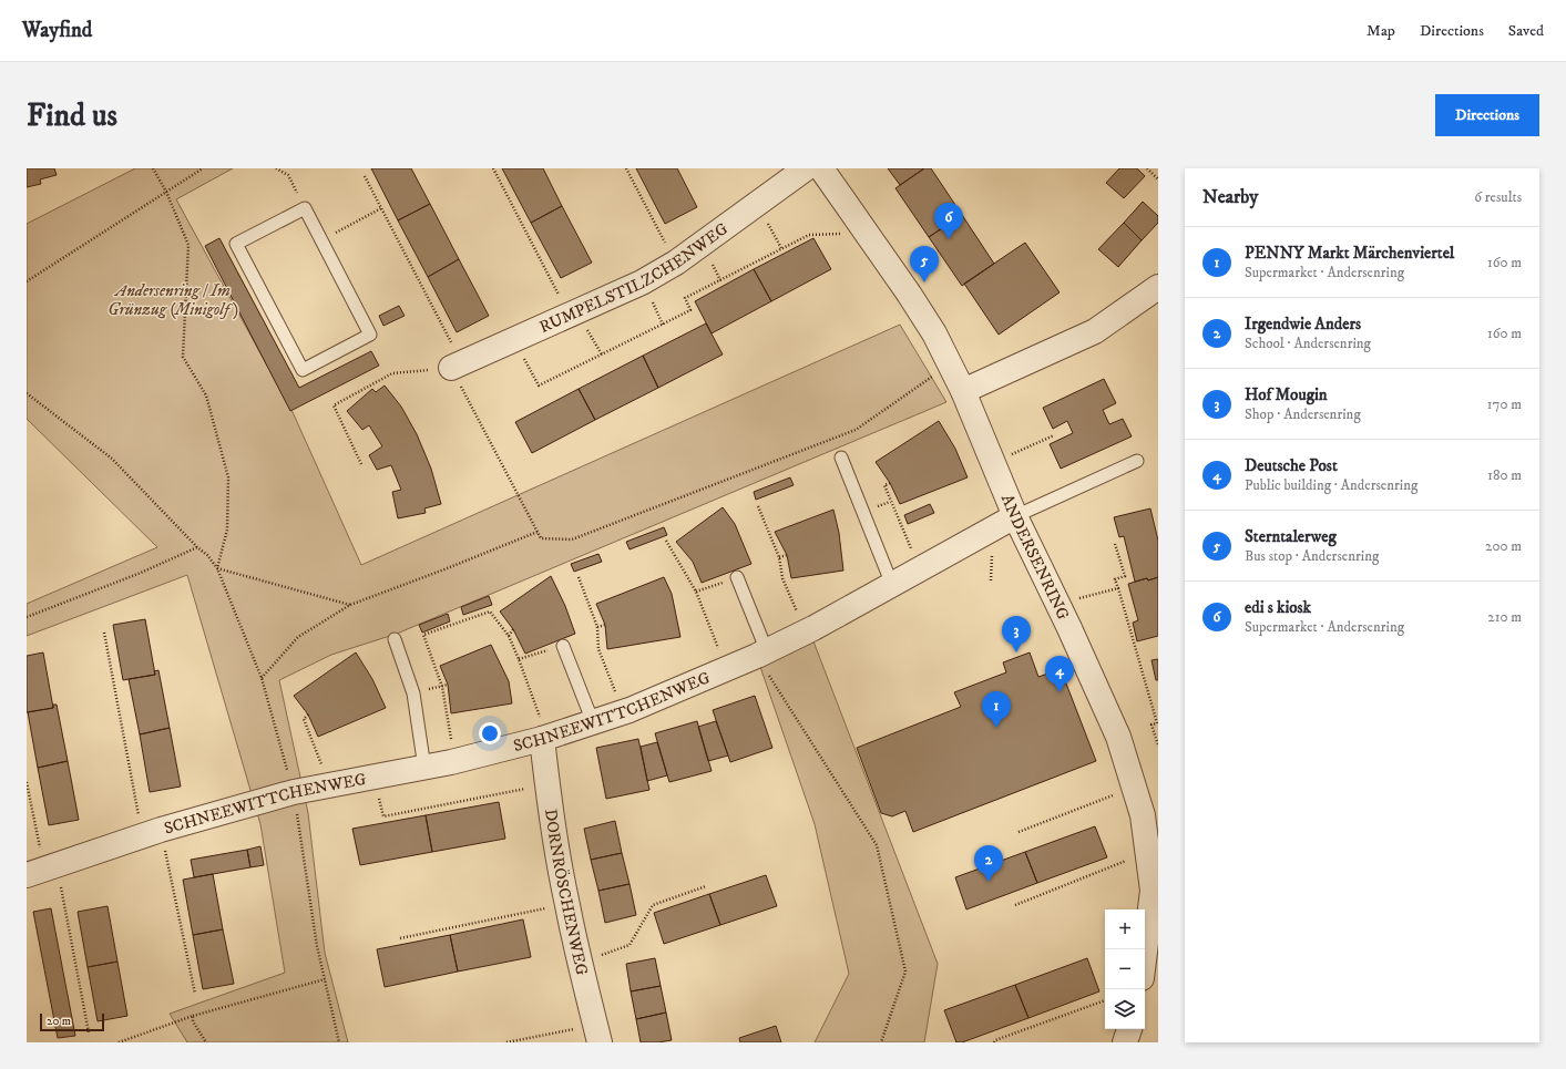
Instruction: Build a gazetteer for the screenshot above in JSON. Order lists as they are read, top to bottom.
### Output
{
  "streets": {
    "street": [
      "RUMPELSTILZCHENWEG",
      "ANDERSENRING",
      "SCHNEEWITTCHENWEG",
      "DORNRÖSCHENWEG"
    ]
  },
  "crossings": [
    ["ANDERSENRING", "SCHNEEWITTCHENWEG"],
    ["SCHNEEWITTCHENWEG", "DORNRÖSCHENWEG"]
  ],
  "parks": ["Andersenring / Im Grünzug (Minigolf)"],
  "scale_bar": "20 m",
  "page": {
    "header": "Wayfind",
    "nav": ["Map", "Directions", "Saved"],
    "buttons": "Directions",
    "title": "Find us",
    "heading": ["Nearby", "6 results"],
    "pins": [
      "6",
      "5",
      "3",
      "4",
      "1",
      "2"
    ],
    "list": [
      {
        "mark": "1",
        "name": "PENNY Markt Märchenviertel",
        "note": "Supermarket · Andersenring",
        "value": "160 m"
      },
      {
        "mark": "2",
        "name": "Irgendwie Anders",
        "note": "School · Andersenring",
        "value": "160 m"
      },
      {
        "mark": "3",
        "name": "Hof Mougin",
        "note": "Shop · Andersenring",
        "value": "170 m"
      },
      {
        "mark": "4",
        "name": "Deutsche Post",
        "note": "Public building · Andersenring",
        "value": "180 m"
      },
      {
        "mark": "5",
        "name": "Sterntalerweg",
        "note": "Bus stop · Andersenring",
        "value": "200 m"
      },
      {
        "mark": "6",
        "name": "edi s kiosk",
        "note": "Supermarket · Andersenring",
        "value": "210 m"
      }
    ],
    "map_buttons": ["+", "−"],
    "scale": "20 m"
  }
}
